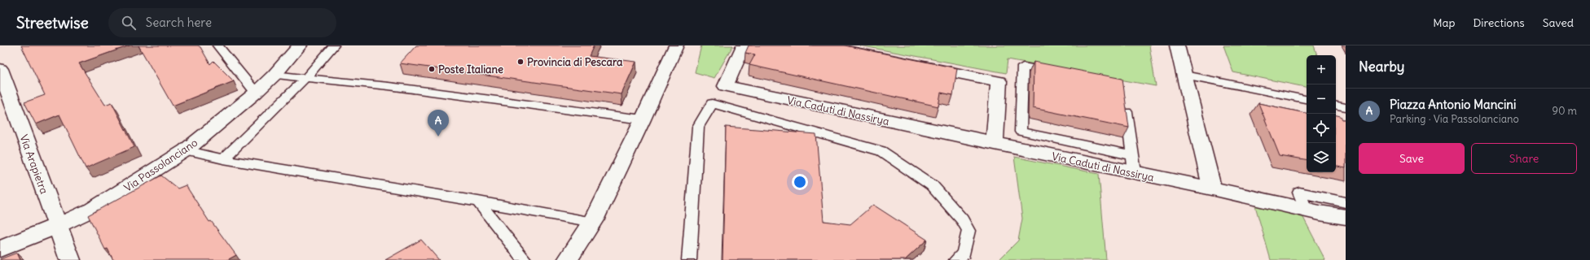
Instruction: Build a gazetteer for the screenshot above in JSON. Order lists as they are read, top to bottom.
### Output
{
  "streets": {
    "street": ["Via Caduti di Nassirya", "Via Arapietra", "Via Passolanciano"]
  },
  "crossings": [
    ["Via Arapietra", "Via Passolanciano"]
  ],
  "places": ["Provincia di Pescara", "Poste Italiane"],
  "page": {
    "header": "Streetwise",
    "search": "Search here",
    "nav": ["Map", "Directions", "Saved"],
    "heading": "Nearby",
    "map_buttons": ["+", "−"],
    "list": [
      {
        "mark": "A",
        "name": "Piazza Antonio Mancini",
        "note": "Parking · Via Passolanciano",
        "value": "90 m"
      }
    ],
    "pins": "A",
    "buttons": ["Save", "Share"]
  }
}
